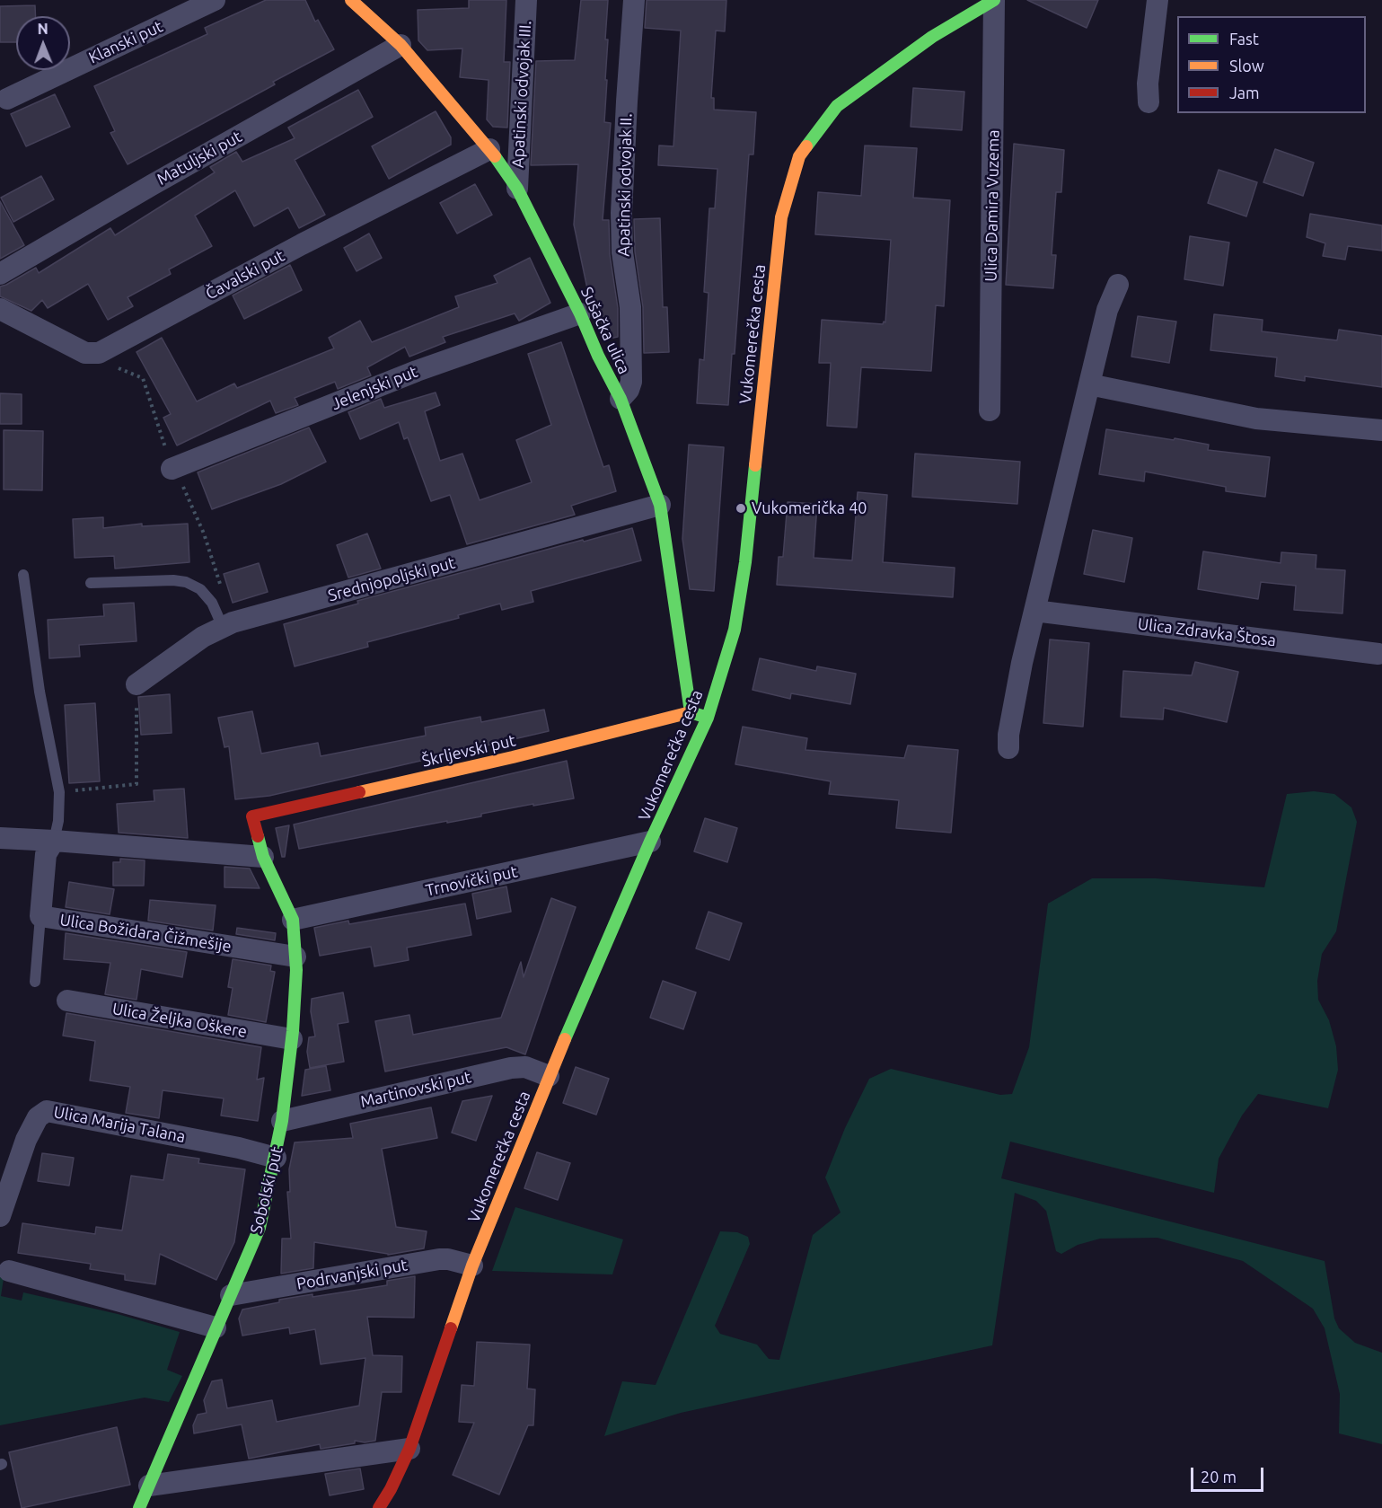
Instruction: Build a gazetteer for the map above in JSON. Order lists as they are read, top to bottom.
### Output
{
  "streets": {
    "street": [
      "Klanski put",
      "Apatinski odvojak III.",
      "Matuljski put",
      "Apatinski odvojak II.",
      "Ulica Damira Vuzema",
      "Čavalski put",
      "Sušačka ulica",
      "Vukomerečka cesta",
      "Jelenjski put",
      "Srednjopoljski put",
      "Ulica Zdravka Štosa",
      "Škrljevski put",
      "Trnovički put",
      "Ulica Božidara Čižmešije",
      "Ulica Željka Oškere",
      "Martinovski put",
      "Ulica Marija Talana",
      "Sobolski put",
      "Podrvanjski put"
    ]
  },
  "crossings": [
    ["Apatinski odvojak III.", "Sušačka ulica"],
    ["Matuljski put", "Sušačka ulica"],
    ["Apatinski odvojak II.", "Sušačka ulica"],
    ["Ulica Damira Vuzema", "Vukomerečka cesta"],
    ["Čavalski put", "Sušačka ulica"],
    ["Sušačka ulica", "Jelenjski put"],
    ["Sušačka ulica", "Srednjopoljski put"],
    ["Sušačka ulica", "Škrljevski put"],
    ["Vukomerečka cesta", "Trnovički put"],
    ["Vukomerečka cesta", "Martinovski put"],
    ["Vukomerečka cesta", "Podrvanjski put"],
    ["Škrljevski put", "Sobolski put"],
    ["Trnovički put", "Sobolski put"],
    ["Ulica Božidara Čižmešije", "Sobolski put"],
    ["Ulica Željka Oškere", "Sobolski put"],
    ["Martinovski put", "Sobolski put"],
    ["Ulica Marija Talana", "Sobolski put"],
    ["Sobolski put", "Podrvanjski put"]
  ],
  "places": ["Vukomerička 40"],
  "legend": ["Fast", "Slow", "Jam"],
  "scale_bar": "20 m",
  "north": "top"
}
